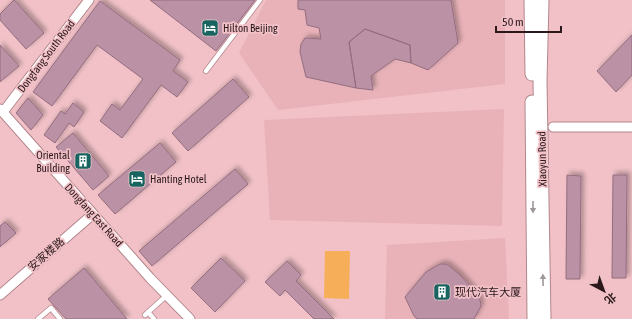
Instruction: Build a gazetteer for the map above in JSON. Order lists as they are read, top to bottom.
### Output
{
  "streets": {
    "main road": ["Xiaoyun Road"],
    "street": ["Dongfang South Road", "Dongfang East Road", "安家楼路"]
  },
  "crossings": [
    ["Dongfang South Road", "Dongfang East Road"],
    ["Dongfang East Road", "安家楼路"]
  ],
  "places": {
    "hotel": ["Hilton Beijing", "Hanting Hotel"],
    "building": ["Oriental Building", "现代汽车大厦"]
  },
  "scale_bar": "50 m",
  "north": "bottom right"
}
